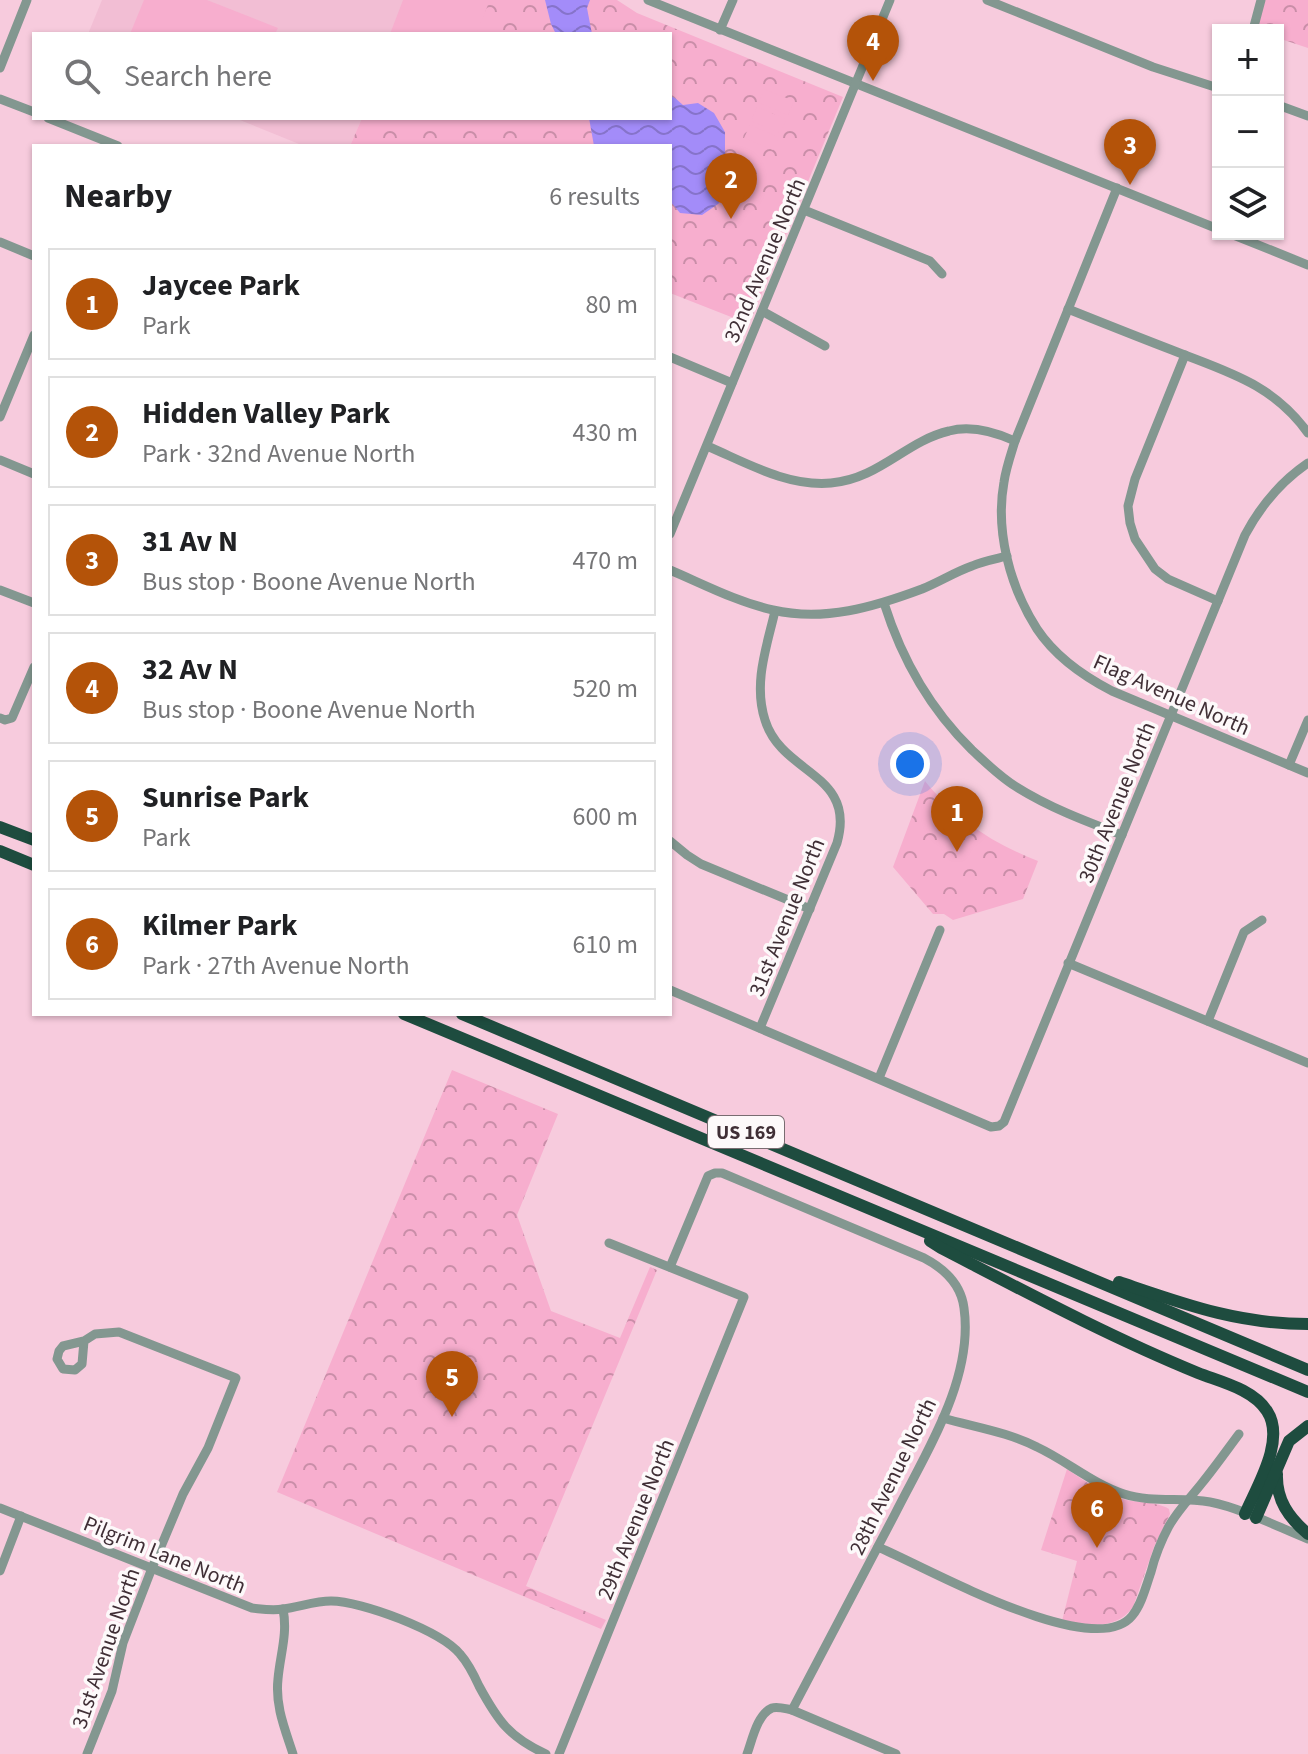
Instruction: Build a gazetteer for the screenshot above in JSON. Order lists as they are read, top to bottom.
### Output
{
  "streets": {
    "highway": ["US 169"],
    "street": [
      "32nd Avenue North",
      "Flag Avenue North",
      "30th Avenue North",
      "31st Avenue North",
      "28th Avenue North",
      "29th Avenue North",
      "Pilgrim Lane North"
    ]
  },
  "crossings": [
    ["Flag Avenue North", "30th Avenue North"],
    ["31st Avenue North", "Pilgrim Lane North"],
    ["28th Avenue North", "29th Avenue North"]
  ],
  "page": {
    "pins": [
      "4",
      "3",
      "2",
      "1",
      "5",
      "6"
    ],
    "map_buttons": ["+", "−"],
    "search": "Search here",
    "heading": ["Nearby", "6 results"],
    "list": [
      {
        "mark": "1",
        "name": "Jaycee Park",
        "note": "Park",
        "value": "80 m"
      },
      {
        "mark": "2",
        "name": "Hidden Valley Park",
        "note": "Park · 32nd Avenue North",
        "value": "430 m"
      },
      {
        "mark": "3",
        "name": "31 Av N",
        "note": "Bus stop · Boone Avenue North",
        "value": "470 m"
      },
      {
        "mark": "4",
        "name": "32 Av N",
        "note": "Bus stop · Boone Avenue North",
        "value": "520 m"
      },
      {
        "mark": "5",
        "name": "Sunrise Park",
        "note": "Park",
        "value": "600 m"
      },
      {
        "mark": "6",
        "name": "Kilmer Park",
        "note": "Park · 27th Avenue North",
        "value": "610 m"
      }
    ]
  }
}
